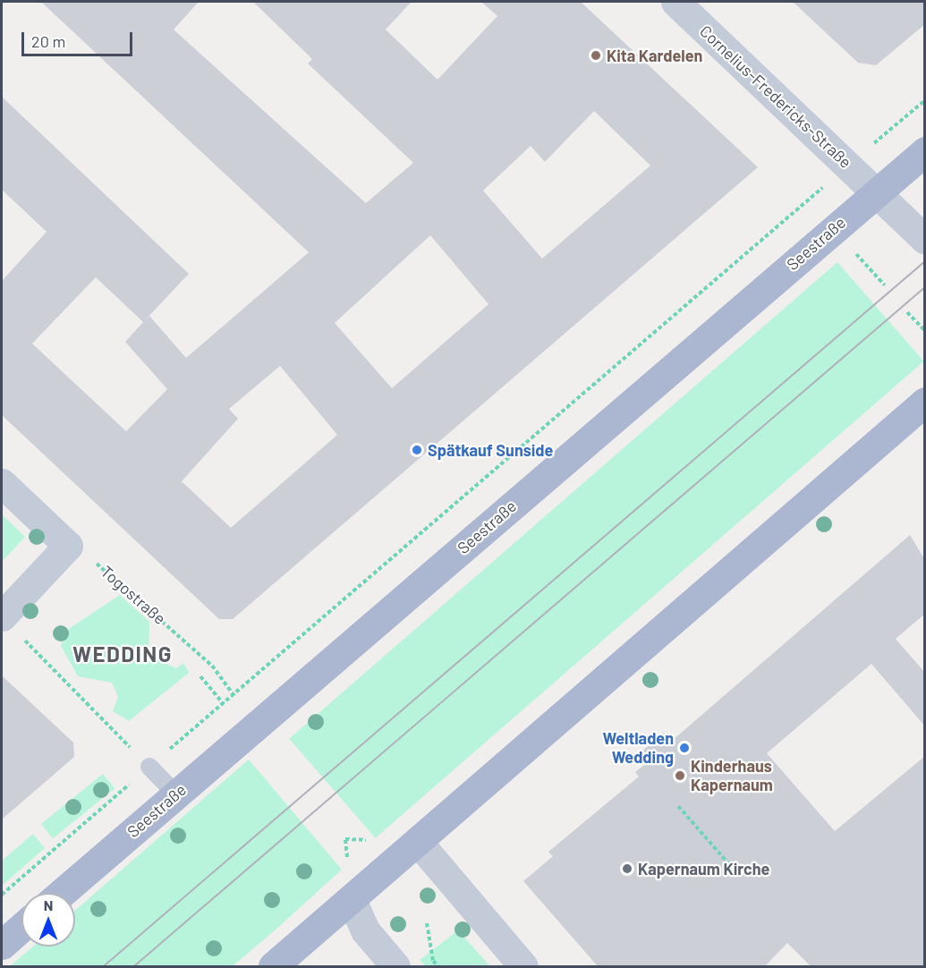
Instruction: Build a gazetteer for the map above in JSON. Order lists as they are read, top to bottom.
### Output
{
  "streets": {
    "main road": ["Seestraße"],
    "street": ["Cornelius-Fredericks-Straße"],
    "path": ["Togostraße"]
  },
  "crossings": [
    ["Cornelius-Fredericks-Straße", "Seestraße"],
    ["Seestraße", "Togostraße"]
  ],
  "districts": ["WEDDING"],
  "places": [
    "Kita Kardelen",
    "Spätkauf Sunside",
    "Weltladen Wedding",
    "Kinderhaus Kapernaum",
    "Kapernaum Kirche"
  ],
  "scale_bar": "20 m",
  "north": "top"
}
